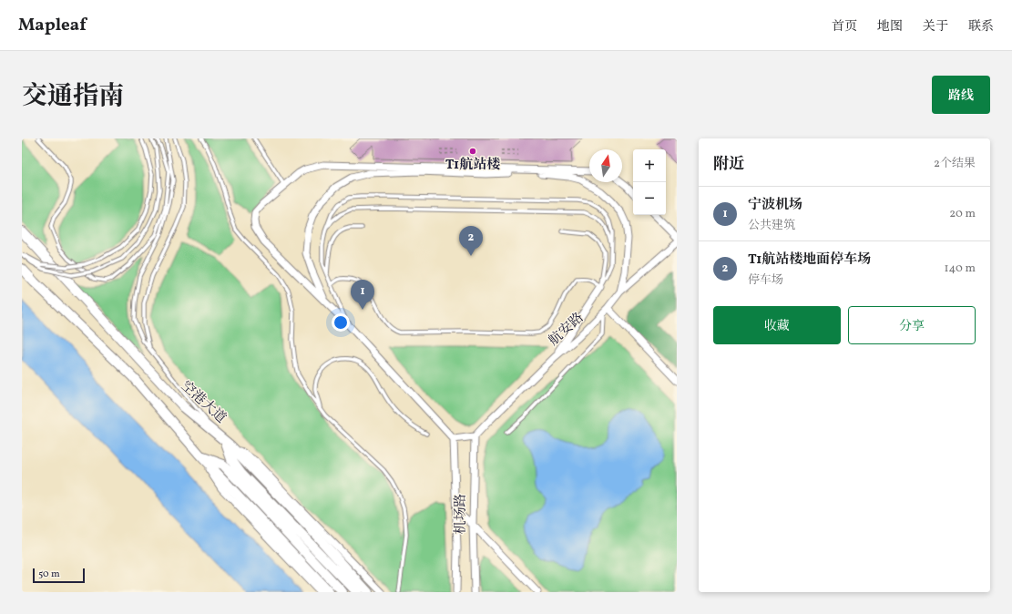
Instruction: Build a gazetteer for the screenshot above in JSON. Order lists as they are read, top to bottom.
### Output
{
  "streets": {
    "main road": ["空港大道"],
    "street": ["航安路", "机场路"]
  },
  "crossings": [
    ["航安路", "机场路"]
  ],
  "places": ["T1航站楼"],
  "scale_bar": "50 m",
  "north": "top",
  "page": {
    "header": "Mapleaf",
    "nav": [
      "首页",
      "地图",
      "关于",
      "联系"
    ],
    "title": "交通指南",
    "buttons": [
      "路线",
      ["收藏", "分享"]
    ],
    "heading": ["附近", "2个结果"],
    "map_buttons": ["+", "−"],
    "list": [
      {
        "mark": "1",
        "name": "宁波机场",
        "note": "公共建筑",
        "value": "20 m"
      },
      {
        "mark": "2",
        "name": "T1航站楼地面停车场",
        "note": "停车场",
        "value": "140 m"
      }
    ],
    "pins": ["2", "1"],
    "scale": "50 m"
  }
}
